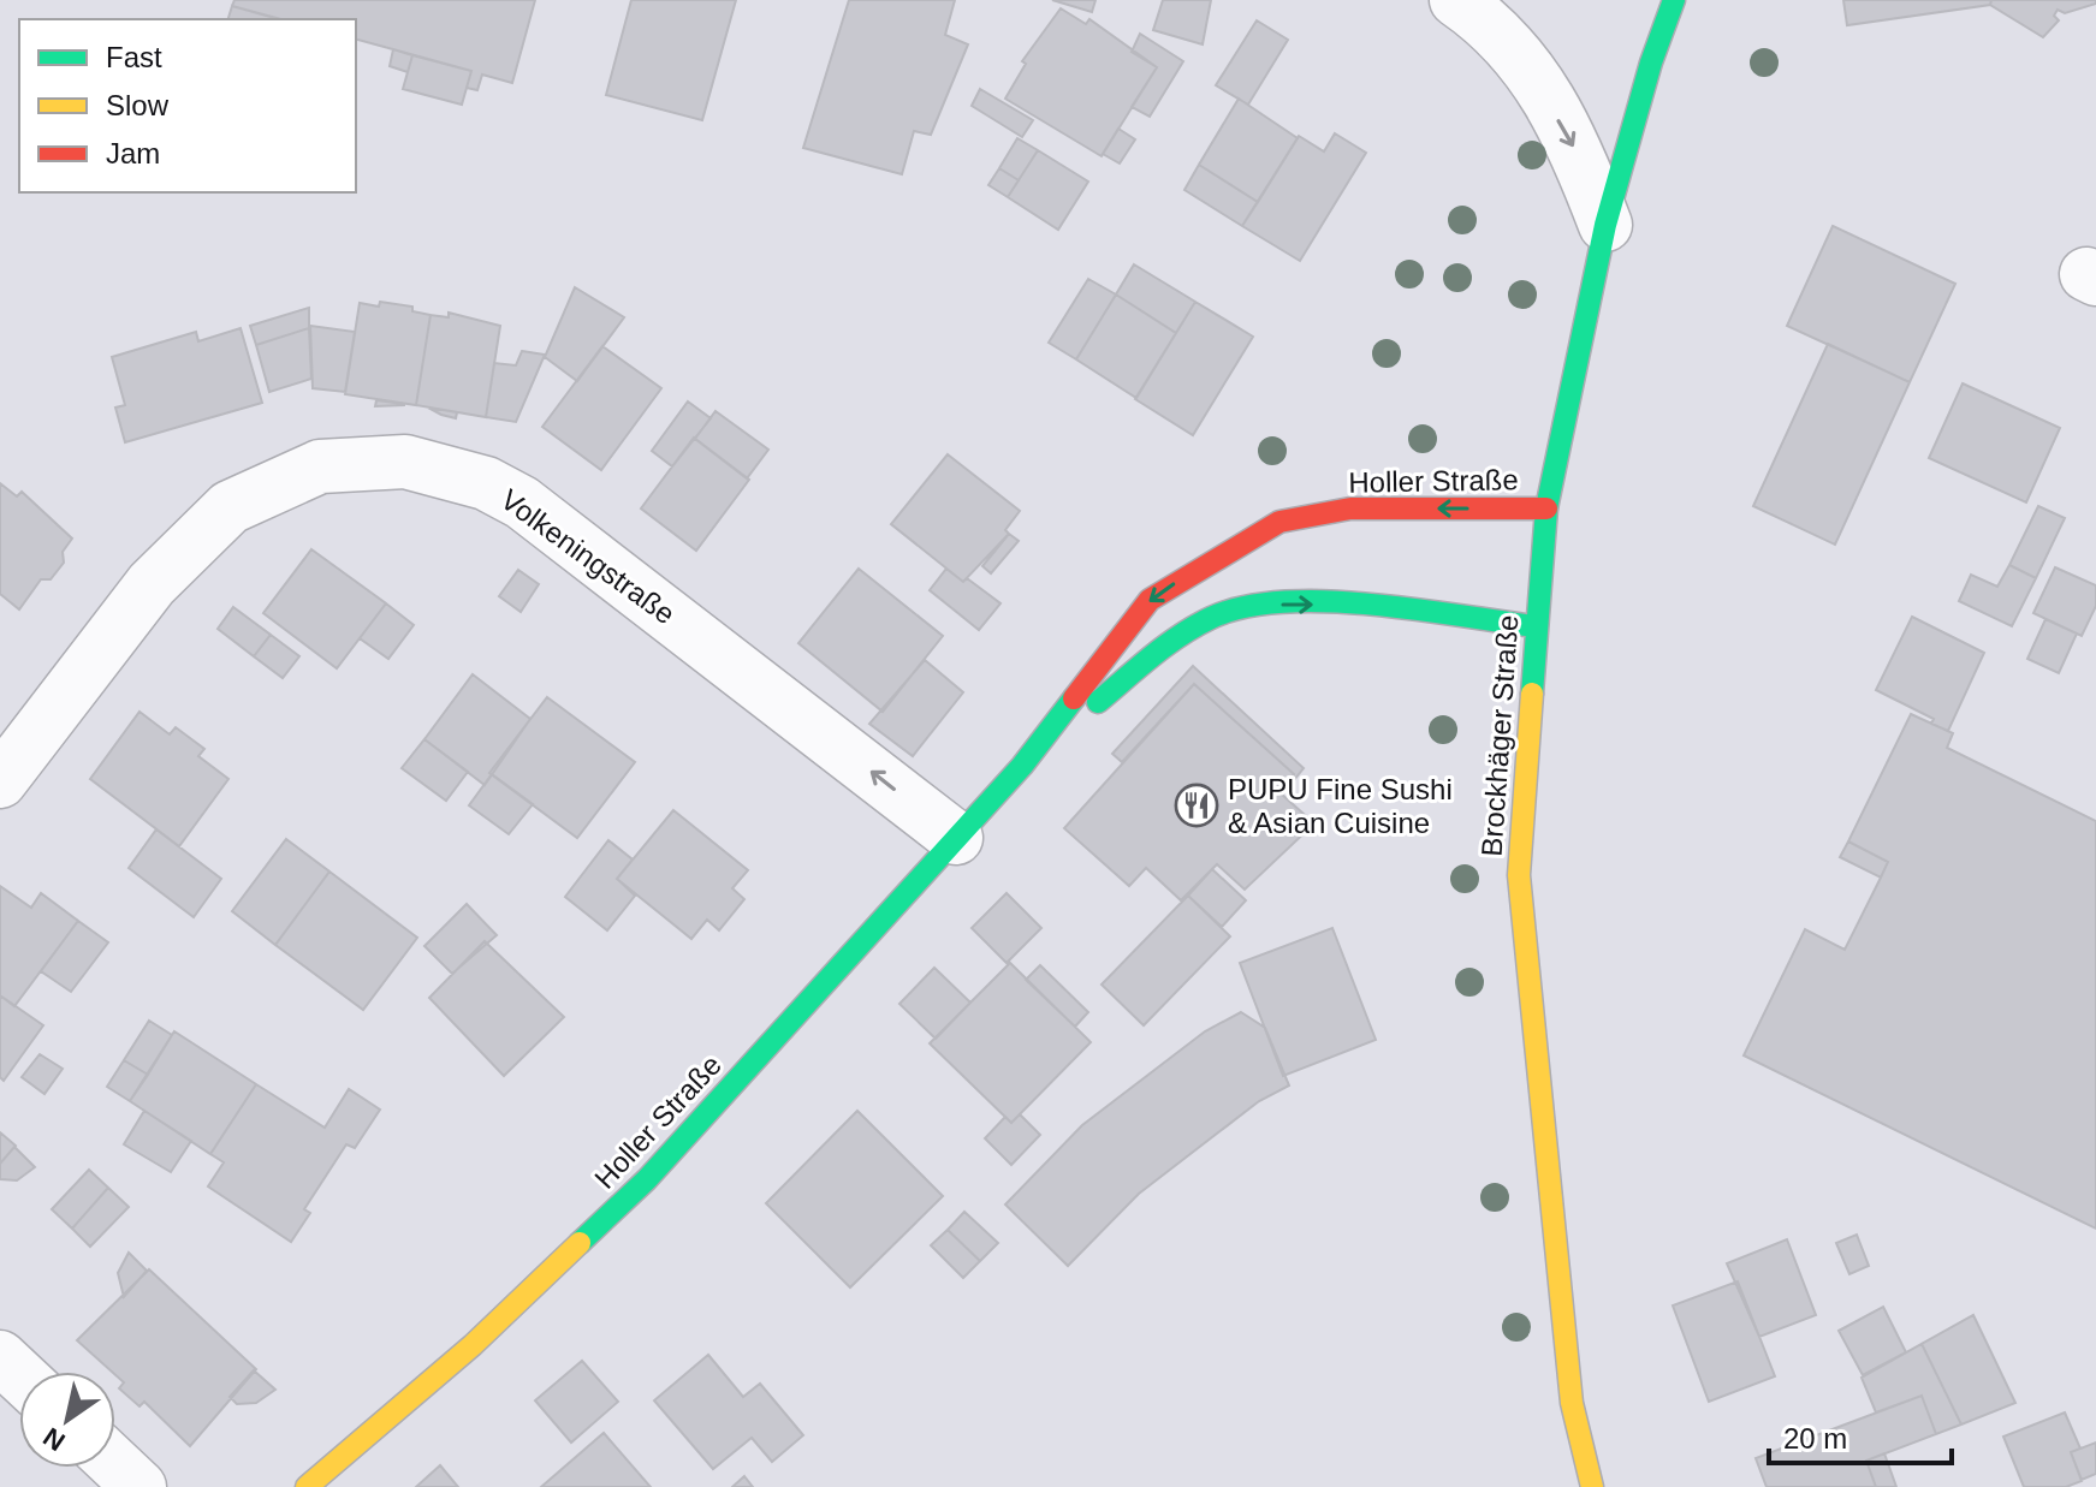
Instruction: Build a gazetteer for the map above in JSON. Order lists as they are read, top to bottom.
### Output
{
  "streets": {
    "street": ["Holler Straße", "Volkeningstraße", "Brockhäger Straße"]
  },
  "crossings": [
    ["Holler Straße", "Volkeningstraße"],
    ["Holler Straße", "Brockhäger Straße"]
  ],
  "places": {
    "restaurant": ["PUPU Fine Sushi & Asian Cuisine"]
  },
  "legend": ["Fast", "Slow", "Jam"],
  "scale_bar": "20 m",
  "north": "bottom left"
}
